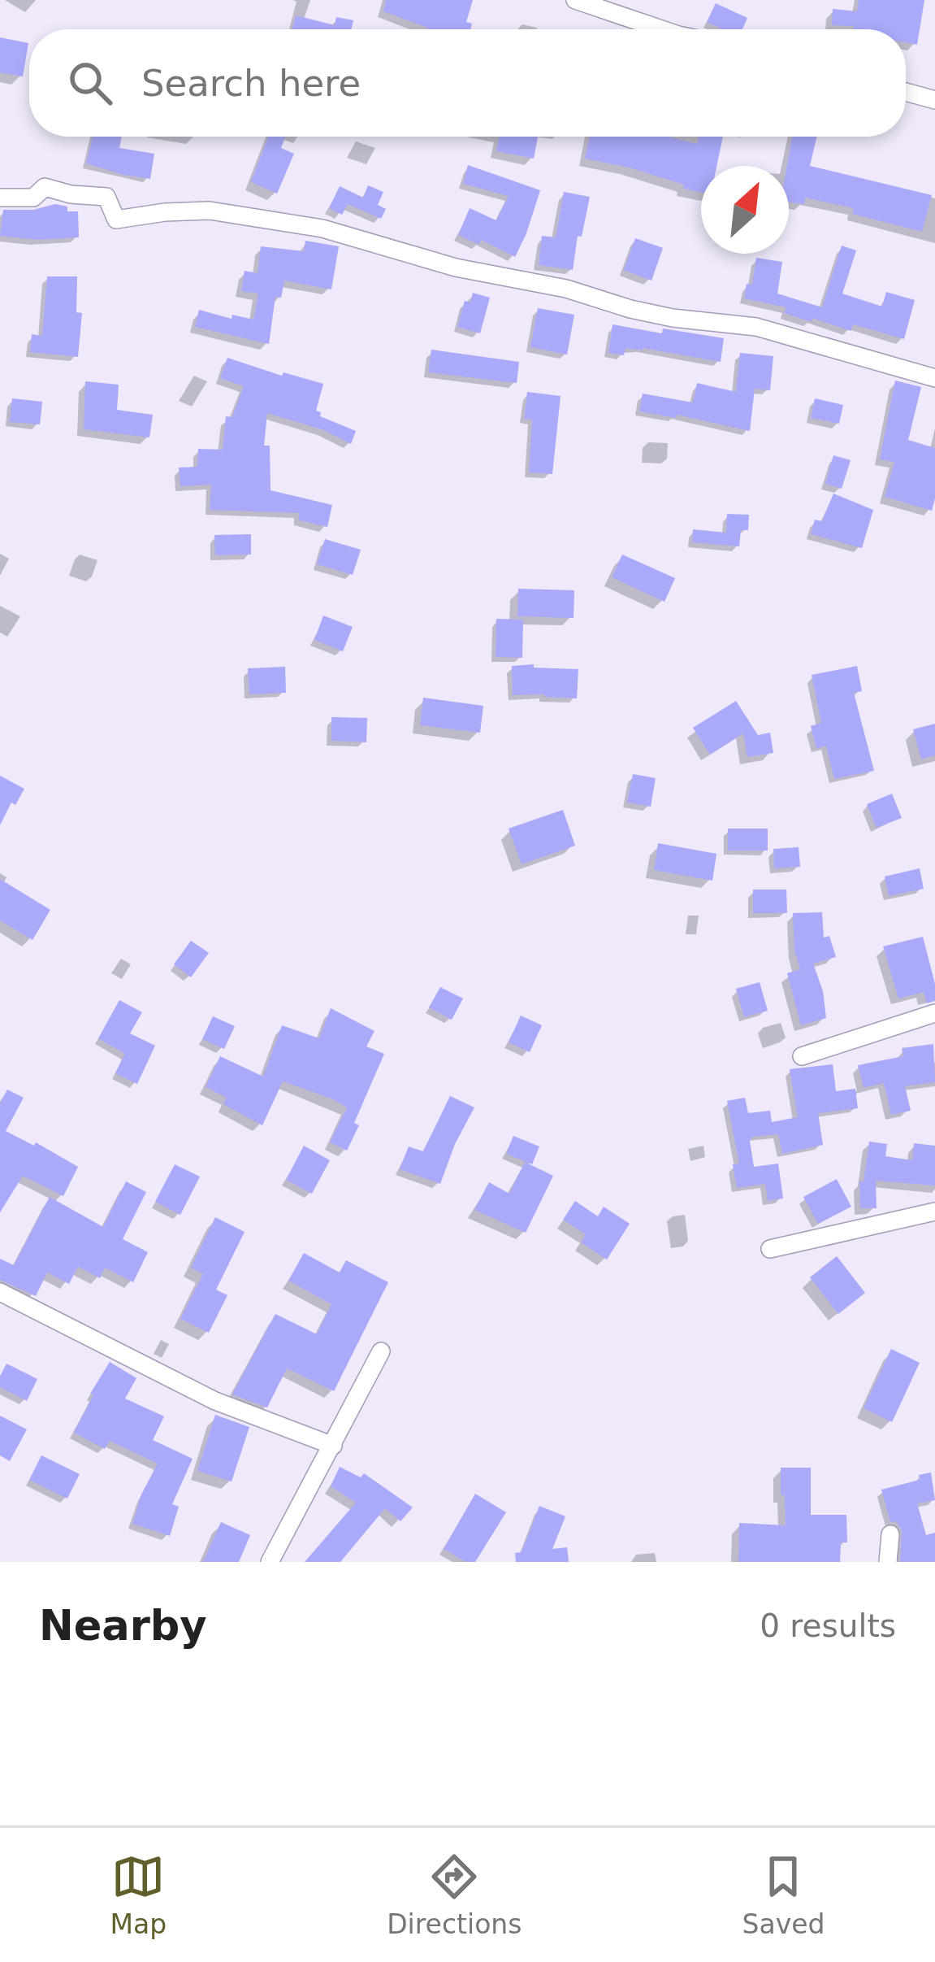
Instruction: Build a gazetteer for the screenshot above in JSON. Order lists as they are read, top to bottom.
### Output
{
  "north": "top right",
  "page": {
    "search": "Search here",
    "heading": ["Nearby", "0 results"],
    "nav": ["Map", "Directions", "Saved"]
  }
}
